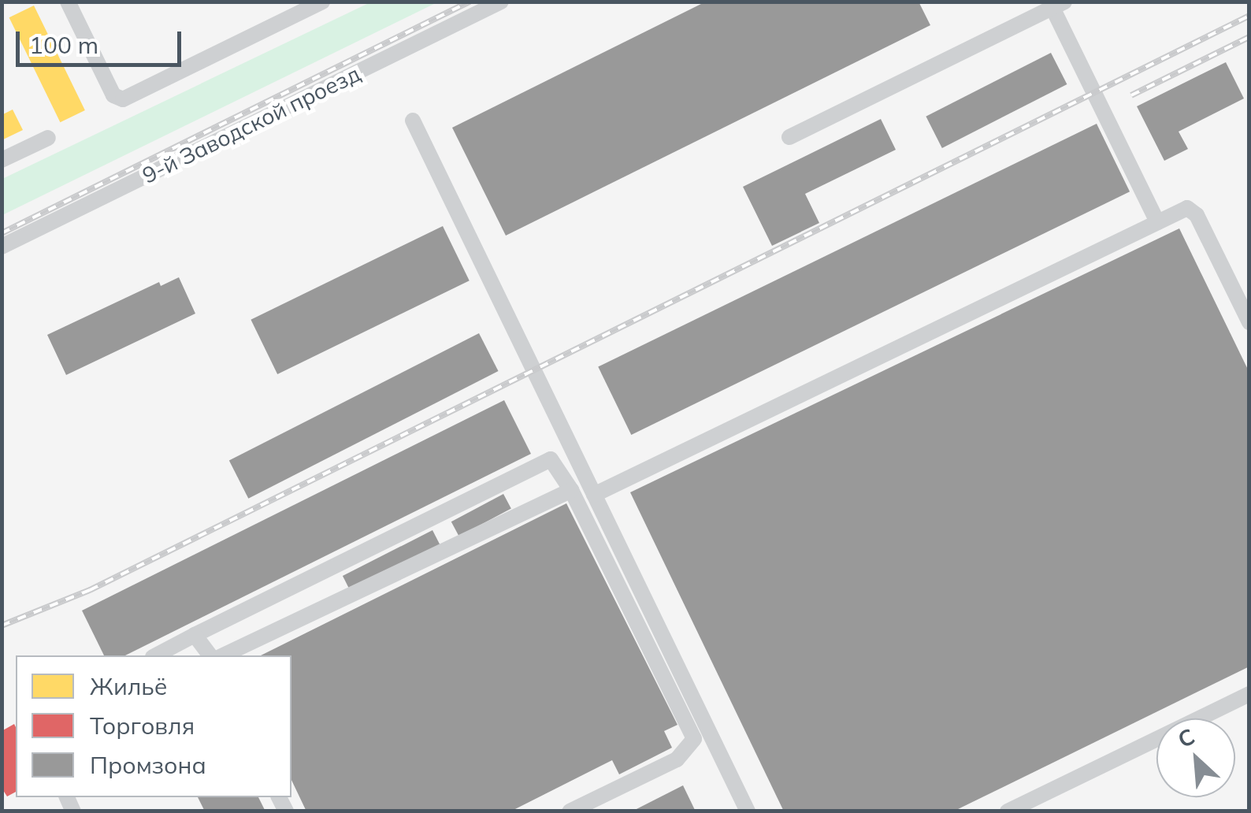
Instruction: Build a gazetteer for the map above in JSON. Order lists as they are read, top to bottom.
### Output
{
  "streets": {
    "lane": ["9-й Заводской проезд"]
  },
  "legend": ["Жильё", "Торговля", "Промзона"],
  "scale_bar": "100 m",
  "north": "top left"
}
